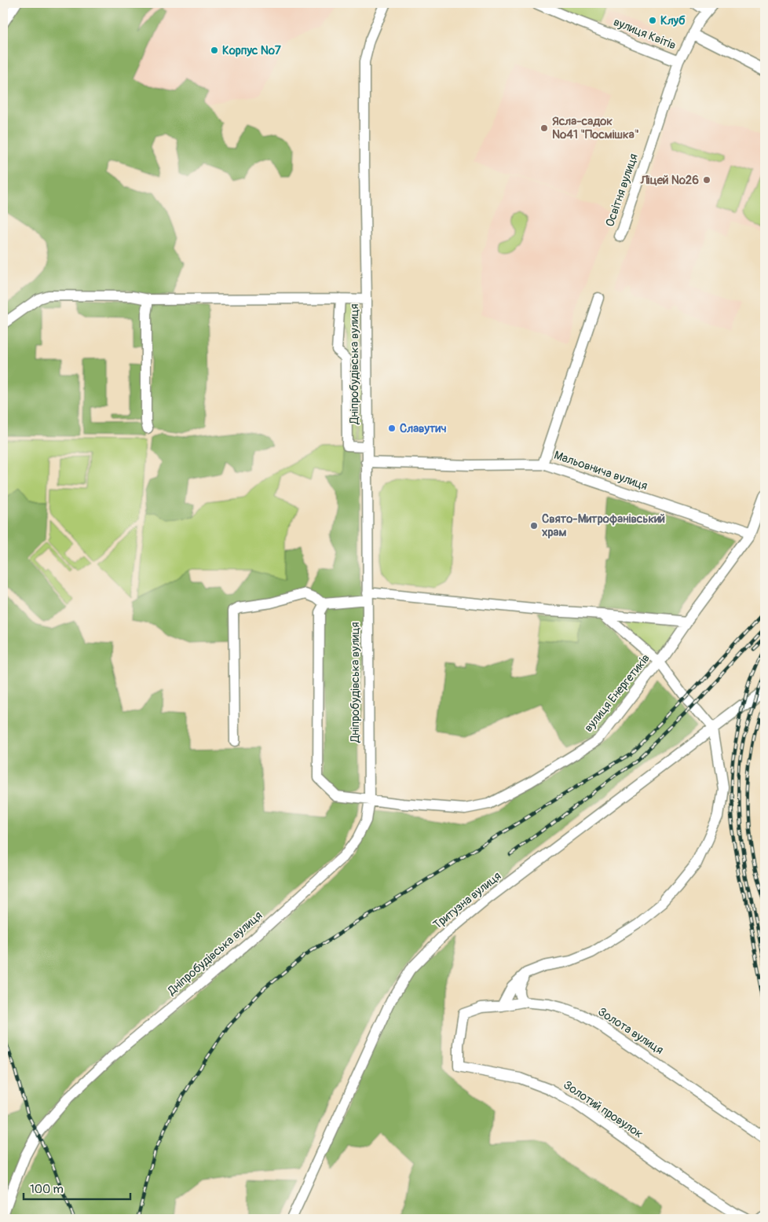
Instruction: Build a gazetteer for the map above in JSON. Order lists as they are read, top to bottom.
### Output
{
  "streets": {
    "street": [
      "вулиця Квітів",
      "Освітня вулиця",
      "Дніпробудівська вулиця",
      "Мальовнича вулиця",
      "вулиця Енергетиків",
      "Тритузна вулиця",
      "Золота вулиця",
      "Золотий провулок"
    ]
  },
  "crossings": [
    ["вулиця Квітів", "Освітня вулиця"],
    ["Дніпробудівська вулиця", "Мальовнича вулиця"],
    ["Дніпробудівська вулиця", "вулиця Енергетиків"],
    ["Мальовнича вулиця", "вулиця Енергетиків"],
    ["Золота вулиця", "Золотий провулок"]
  ],
  "places": [
    "Клуб",
    "Корпус №7",
    "Ясла-садок №41 \"Посмішка\"",
    "Ліцей №26",
    "Славутич",
    "Свято-Митрофанівський храм"
  ],
  "scale_bar": "100 m"
}
